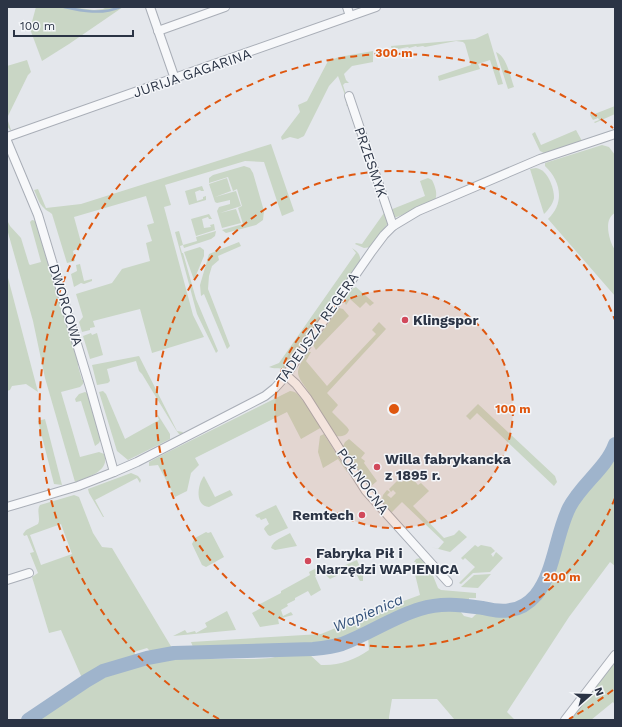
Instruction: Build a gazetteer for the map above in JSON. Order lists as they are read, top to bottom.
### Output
{
  "streets": {
    "street": [
      "JURIJA GAGARINA",
      "PRZESMYK",
      "DWORCOWA",
      "TADEUSZA REGERA",
      "PÓŁNOCNA"
    ]
  },
  "crossings": [
    ["PRZESMYK", "TADEUSZA REGERA"],
    ["DWORCOWA", "TADEUSZA REGERA"],
    ["TADEUSZA REGERA", "PÓŁNOCNA"]
  ],
  "water": ["Wapienica"],
  "places": [
    "Klingspor",
    "Willa fabrykancka z 1895 r.",
    "Remtech",
    "Fabryka Pił i Narzędzi WAPIENICA"
  ],
  "scale_bar": "100 m",
  "north": "right",
  "rings": ["300 m", "100 m", "200 m"]
}
